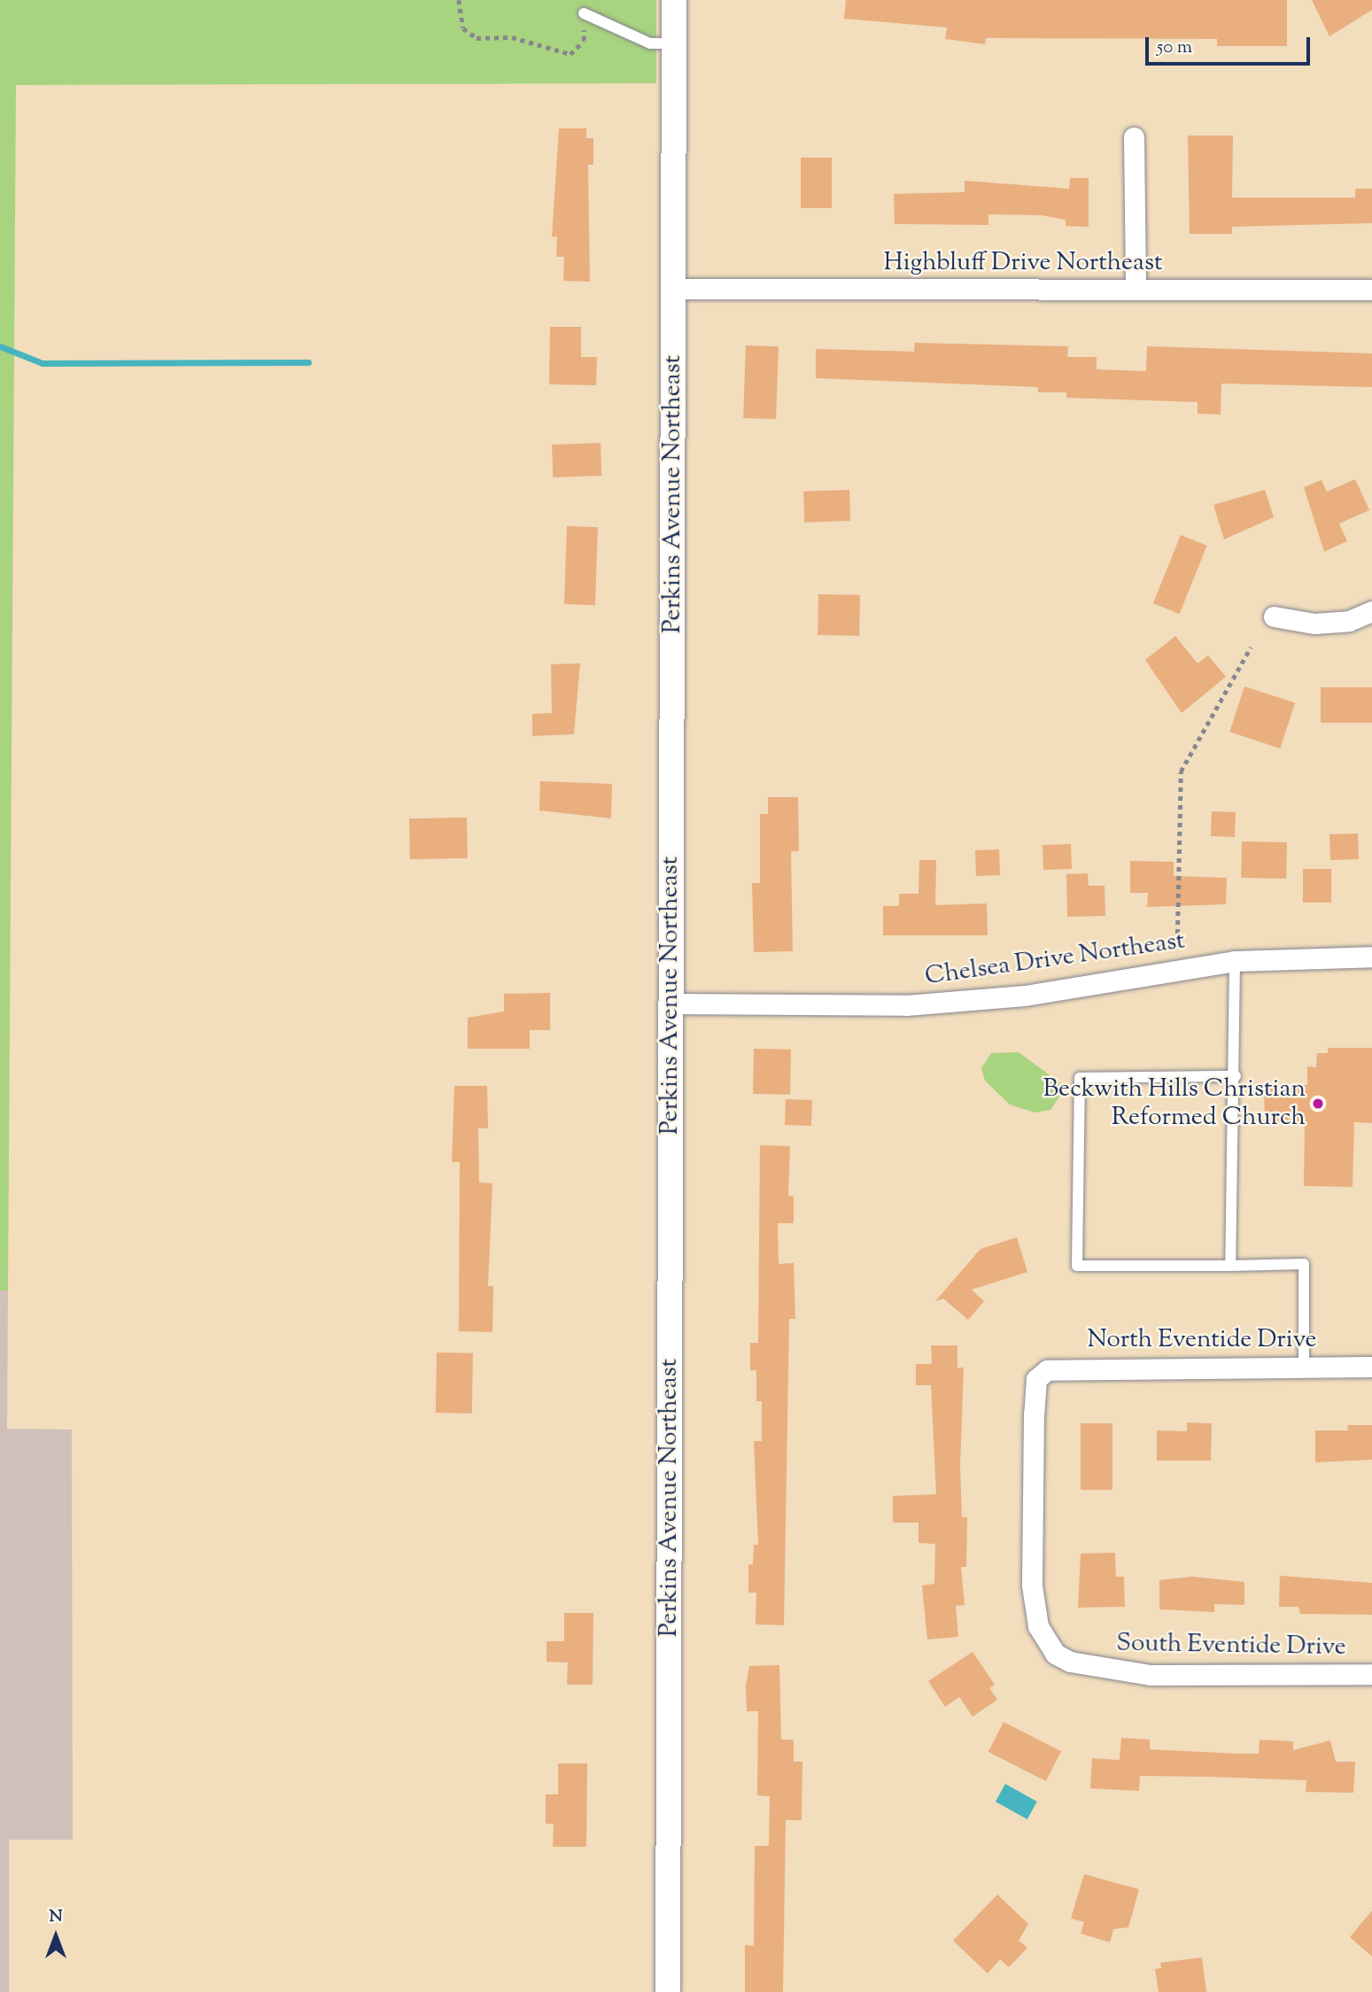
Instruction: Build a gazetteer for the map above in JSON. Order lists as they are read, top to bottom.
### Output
{
  "streets": {
    "street": [
      "Highbluff Drive Northeast",
      "Perkins Avenue Northeast",
      "Chelsea Drive Northeast",
      "North Eventide Drive",
      "South Eventide Drive"
    ]
  },
  "crossings": [
    ["Highbluff Drive Northeast", "Perkins Avenue Northeast"],
    ["Perkins Avenue Northeast", "Chelsea Drive Northeast"],
    ["North Eventide Drive", "South Eventide Drive"]
  ],
  "places": ["Beckwith Hills Christian Reformed Church"],
  "scale_bar": "50 m",
  "north": "top"
}
